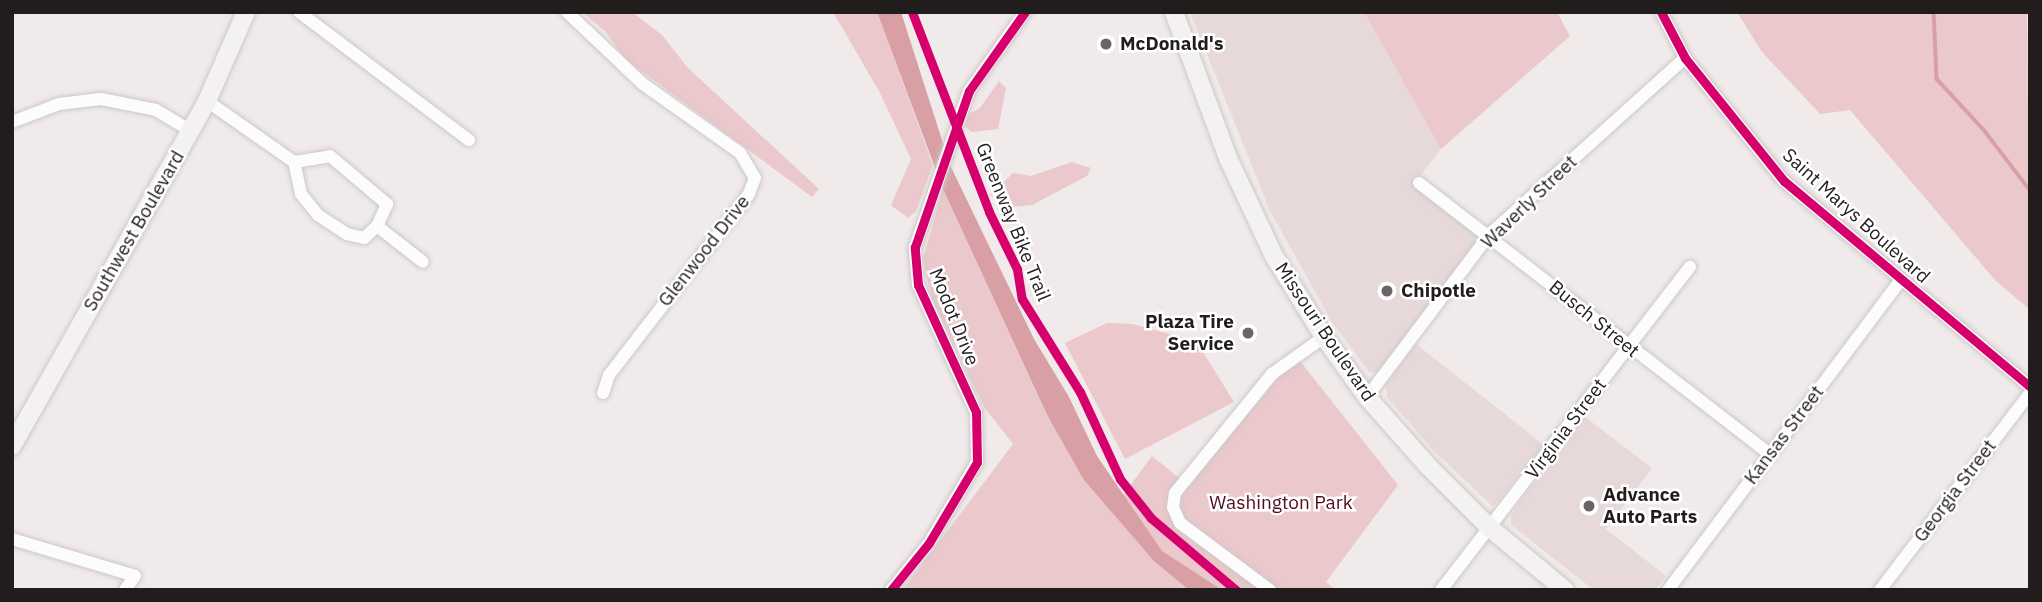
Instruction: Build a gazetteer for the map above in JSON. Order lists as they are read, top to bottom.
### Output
{
  "streets": {
    "main road": ["Southwest Boulevard", "Missouri Boulevard"],
    "street": [
      "Waverly Street",
      "Saint Marys Boulevard",
      "Glenwood Drive",
      "Modot Drive",
      "Busch Street",
      "Virginia Street",
      "Kansas Street",
      "Georgia Street"
    ],
    "cycle path": ["Greenway Bike Trail"]
  },
  "crossings": [
    ["Waverly Street", "Saint Marys Boulevard"],
    ["Waverly Street", "Busch Street"],
    ["Waverly Street", "Missouri Boulevard"],
    ["Saint Marys Boulevard", "Kansas Street"],
    ["Busch Street", "Virginia Street"],
    ["Busch Street", "Kansas Street"],
    ["Missouri Boulevard", "Virginia Street"]
  ],
  "parks": ["Washington Park"],
  "places": [
    "McDonald's",
    "Chipotle",
    "Plaza Tire Service",
    "Advance Auto Parts"
  ]
}
